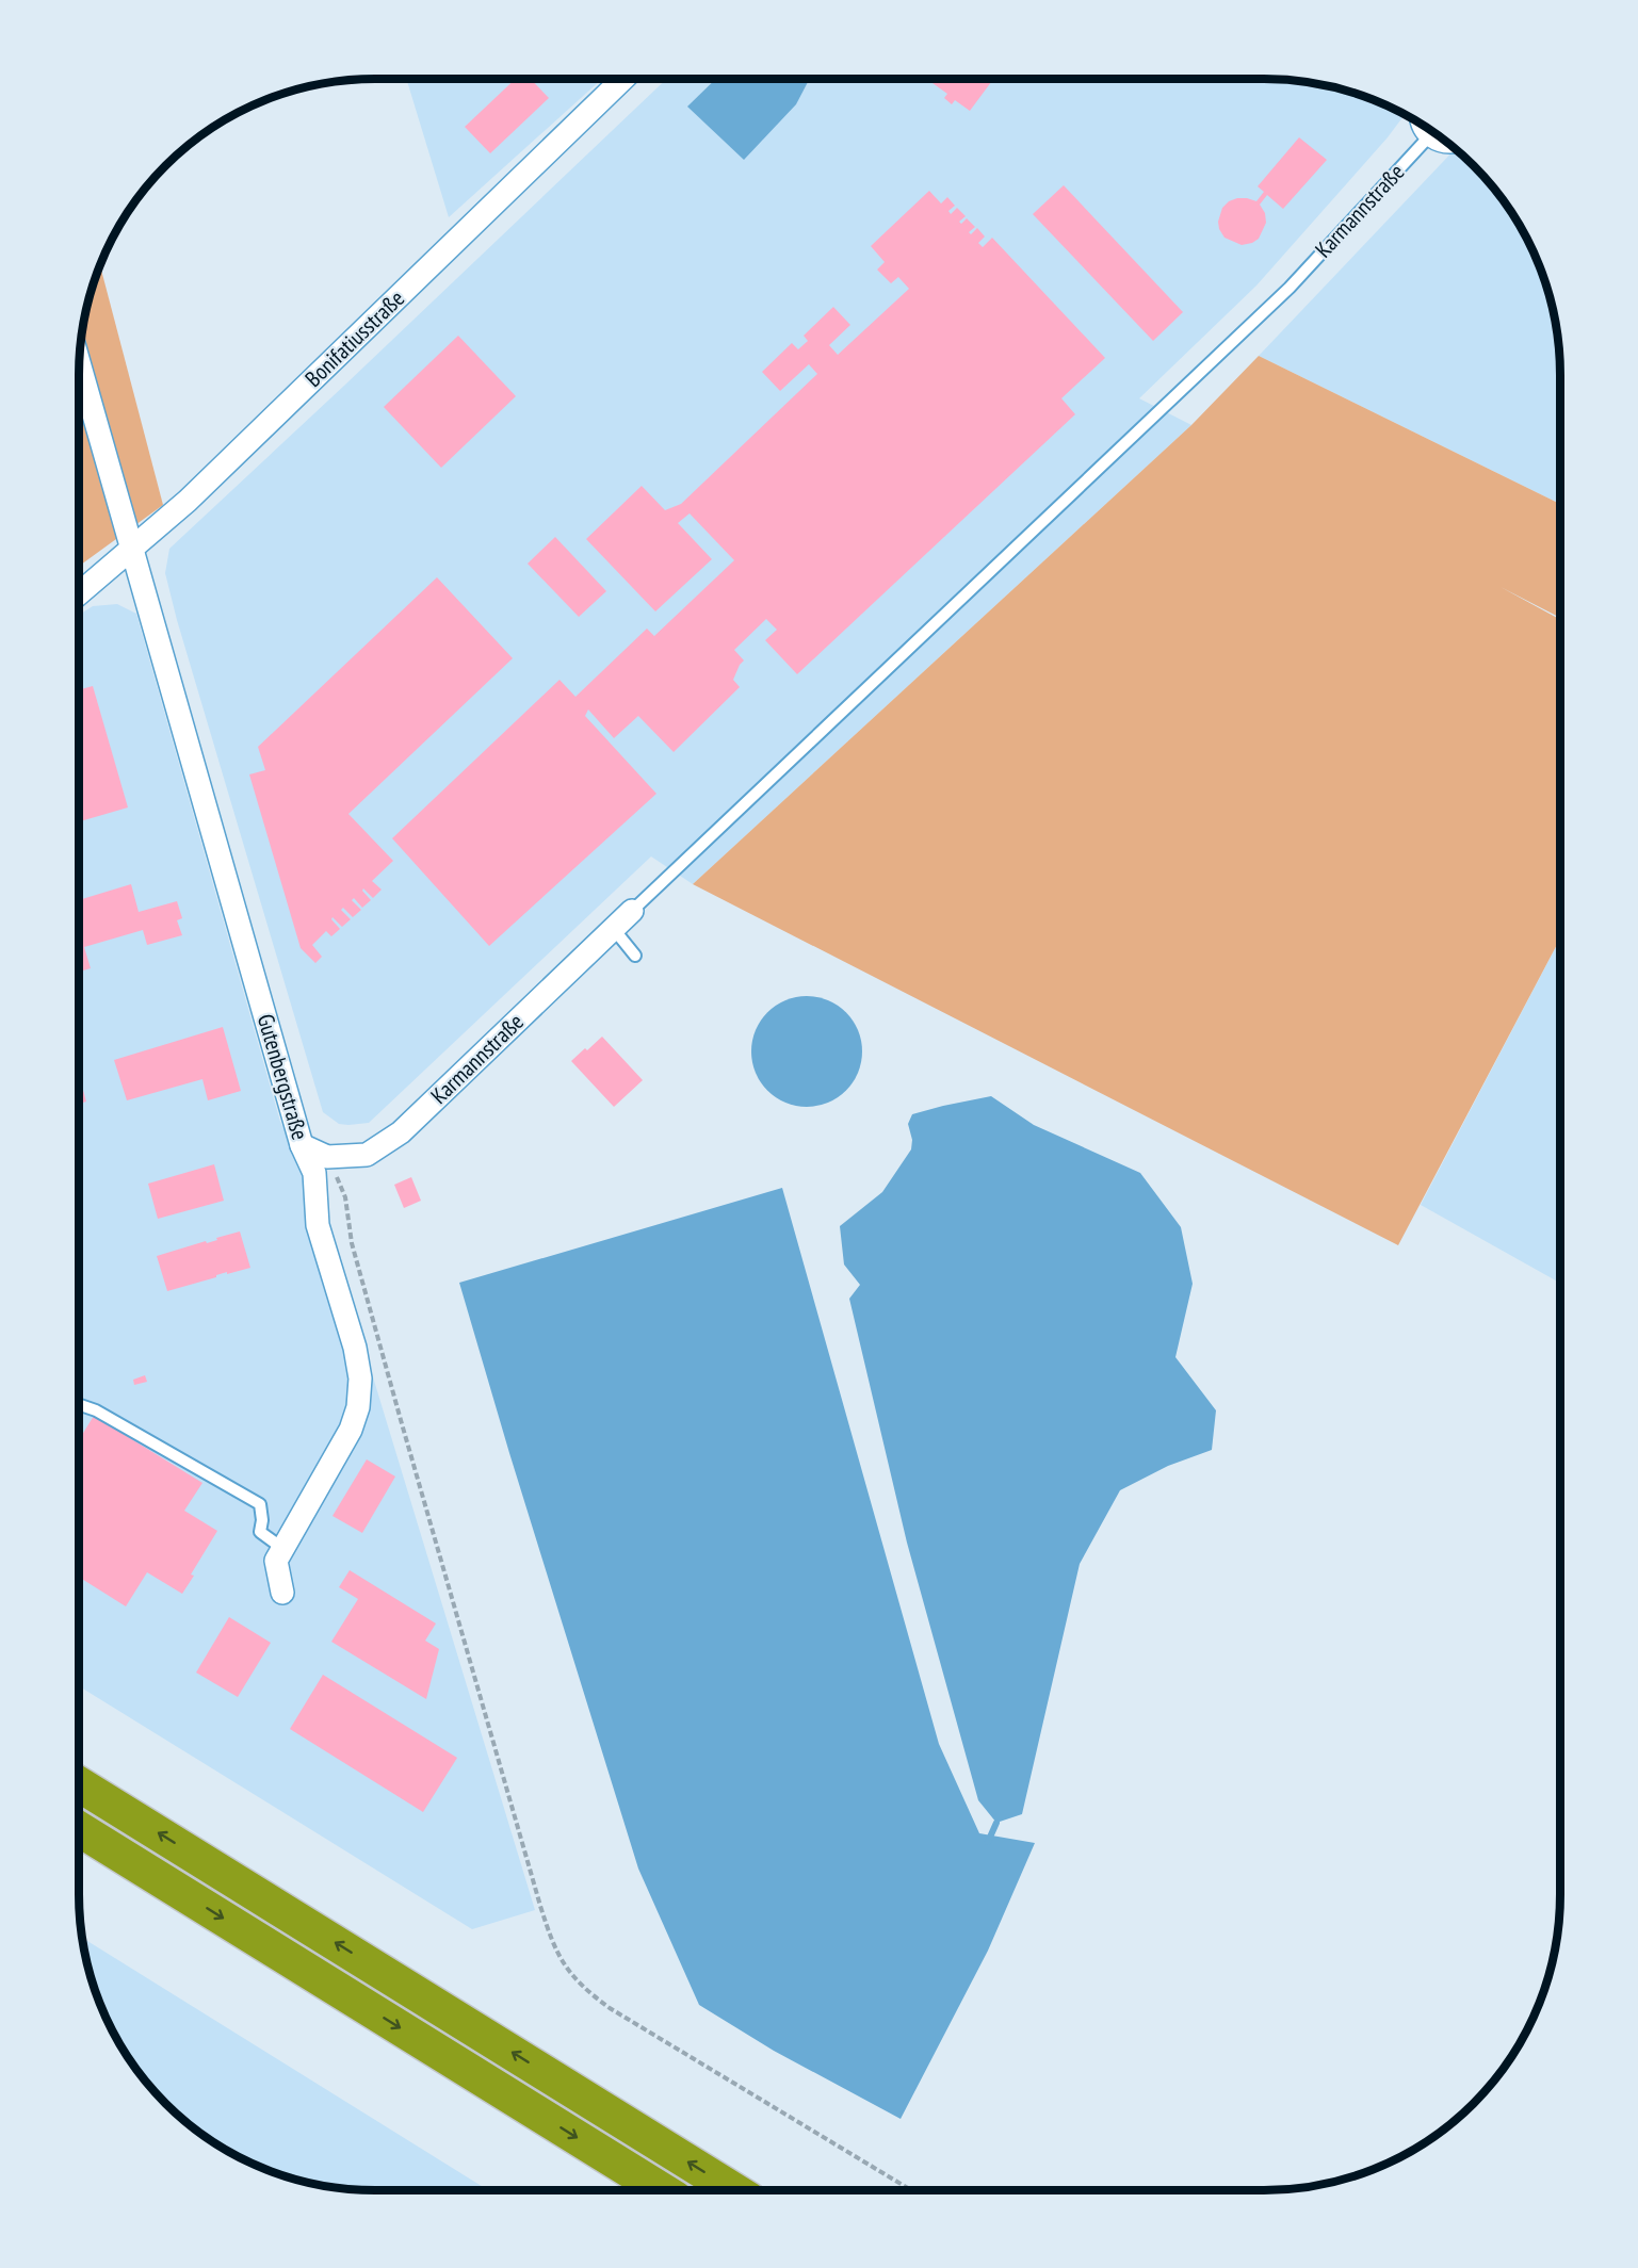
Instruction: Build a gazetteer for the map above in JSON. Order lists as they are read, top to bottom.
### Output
{
  "streets": {
    "street": ["Karmannstraße", "Bonifatiusstraße", "Gutenbergstraße"]
  },
  "crossings": [
    ["Karmannstraße", "Gutenbergstraße"],
    ["Bonifatiusstraße", "Gutenbergstraße"]
  ]
}
